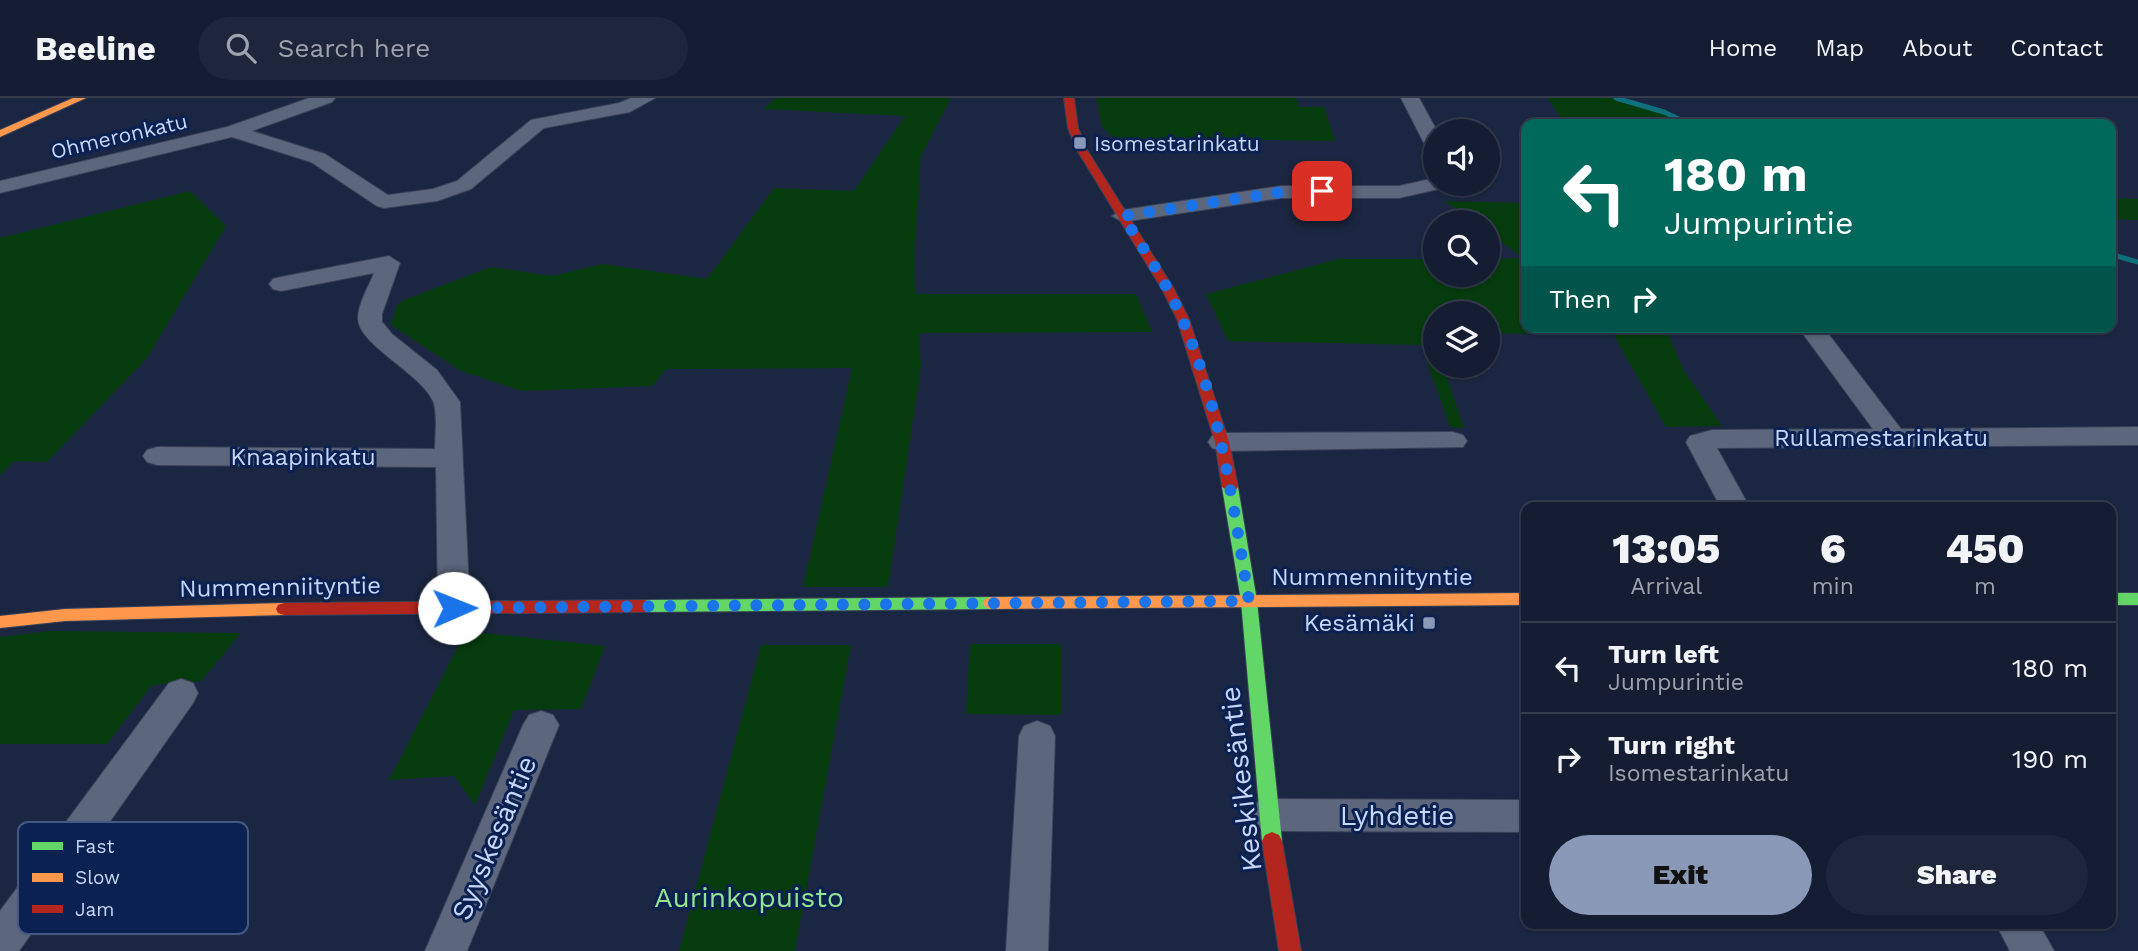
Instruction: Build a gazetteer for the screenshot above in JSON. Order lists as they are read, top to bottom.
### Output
{
  "streets": {
    "street": [
      "Ohmeronkatu",
      "Rullamestarinkatu",
      "Knaapinkatu",
      "Nummenniityntie",
      "Keskikesäntie",
      "Lyhdetie",
      "Syyskesäntie"
    ]
  },
  "crossings": [
    ["Nummenniityntie", "Keskikesäntie"],
    ["Keskikesäntie", "Lyhdetie"]
  ],
  "parks": ["Aurinkopuisto"],
  "places": {
    "transit": ["Isomestarinkatu", "Kesämäki"]
  },
  "legend": ["Fast", "Slow", "Jam"],
  "page": {
    "header": "Beeline",
    "search": "Search here",
    "nav": [
      "Home",
      "Map",
      "About",
      "Contact"
    ],
    "turn": ["180 m", "Jumpurintie"],
    "then": "Then",
    "eta": [
      "13:05",
      "Arrival",
      "6",
      "min",
      "450",
      "m"
    ],
    "list": [
      {
        "name": "Turn left",
        "note": "Jumpurintie",
        "value": "180 m"
      },
      {
        "name": "Turn right",
        "note": "Isomestarinkatu",
        "value": "190 m"
      }
    ],
    "buttons": ["Exit", "Share"]
  }
}
